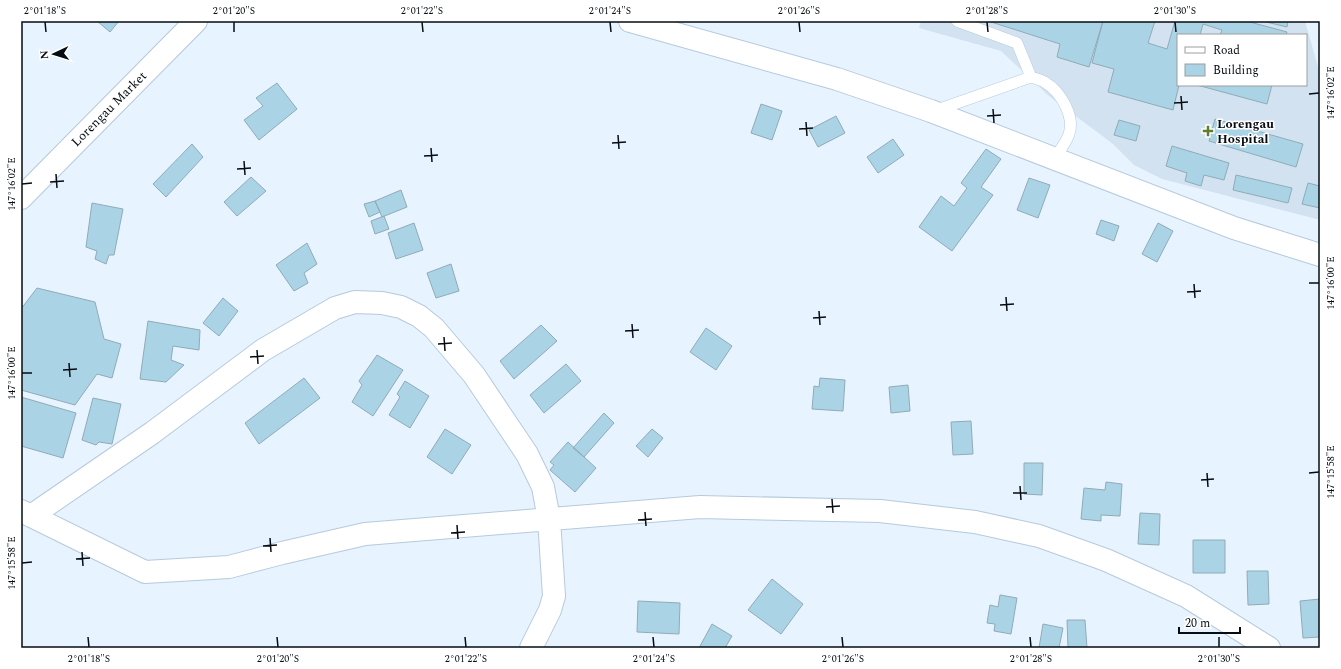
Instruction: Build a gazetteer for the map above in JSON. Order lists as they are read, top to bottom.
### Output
{
  "streets": {
    "street": ["Lorengau Market"]
  },
  "places": {
    "health": ["Lorengau Hospital"]
  },
  "legend": ["Road", "Building"],
  "scale_bar": "20 m",
  "north": "left",
  "coordinates": [
    "2°01'18\"S",
    "2°01'20\"S",
    "2°01'22\"S",
    "2°01'24\"S",
    "2°01'26\"S",
    "2°01'28\"S",
    "2°01'30\"S",
    "147°16'02\"E",
    "147°16'00\"E",
    "147°15'58\"E"
  ]
}
